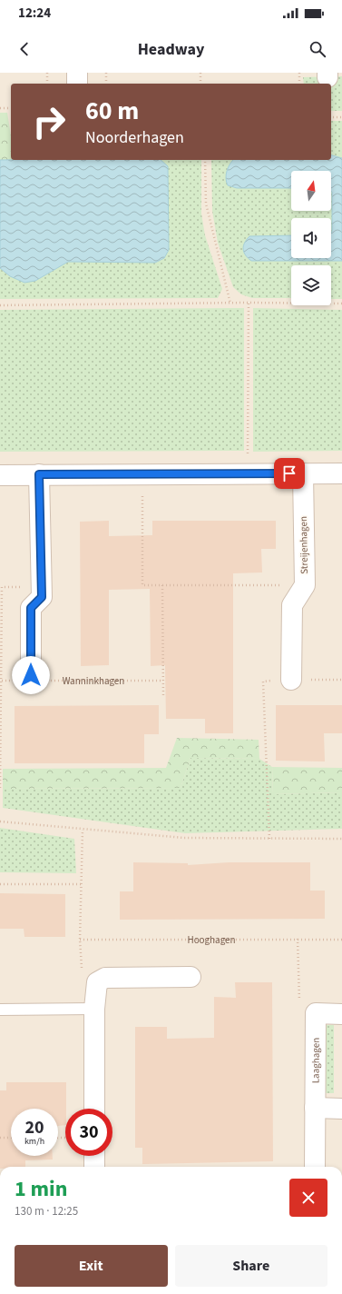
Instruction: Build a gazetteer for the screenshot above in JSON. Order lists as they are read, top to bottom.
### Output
{
  "streets": {
    "street": ["Streijenhagen", "Laaghagen"],
    "path": ["Wanninkhagen", "Hooghagen"]
  },
  "north": "top",
  "page": {
    "status": "12:24",
    "header": "Headway",
    "turn": ["60 m", "Noorderhagen"],
    "speed": "20 km/h",
    "limit": "30",
    "heading": ["1 min", "130 m · 12:25"],
    "buttons": ["Exit", "Share"]
  }
}
